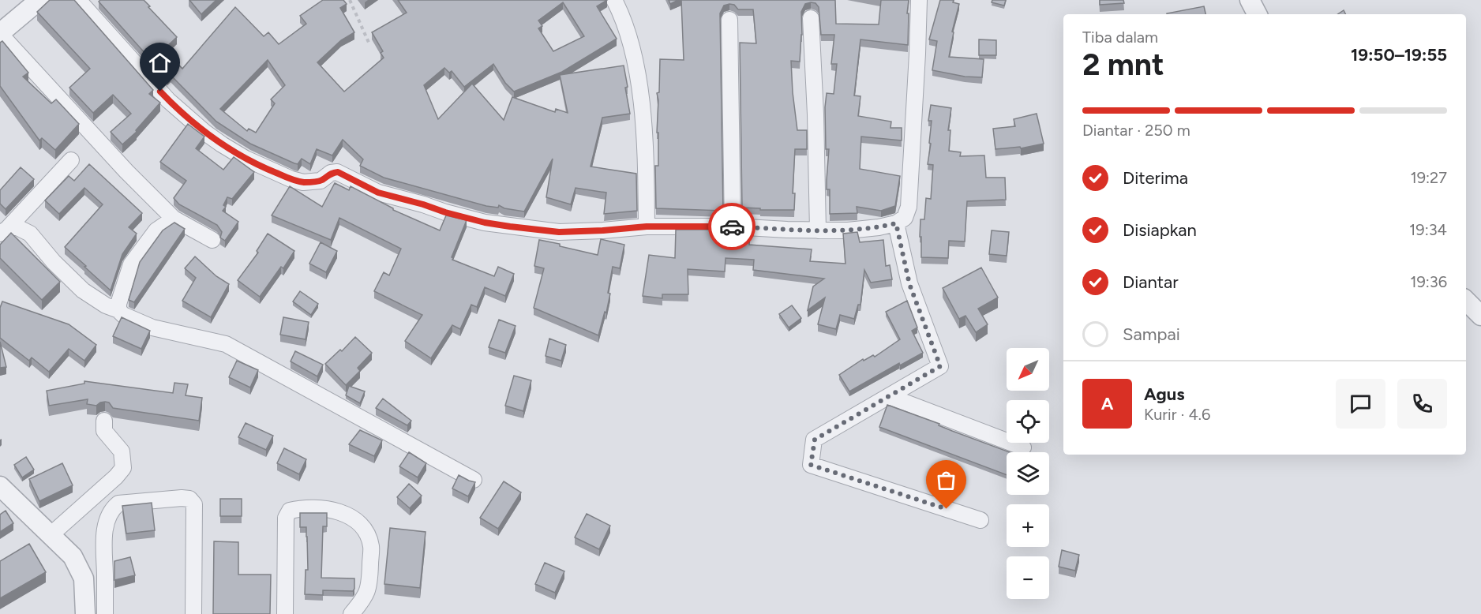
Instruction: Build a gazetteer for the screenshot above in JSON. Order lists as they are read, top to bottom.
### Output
{
  "north": "bottom left",
  "page": {
    "heading": ["2 mnt", "Tiba dalam", "19:50–19:55"],
    "panel": ["Agus", "Kurir · 4.6"],
    "bar": "Diantar · 250 m",
    "list": [
      ["Diterima", "19:27"],
      ["Disiapkan", "19:34"],
      ["Diantar", "19:36"],
      "Sampai"
    ],
    "map_buttons": ["+", "−"],
    "round": "A"
  }
}
